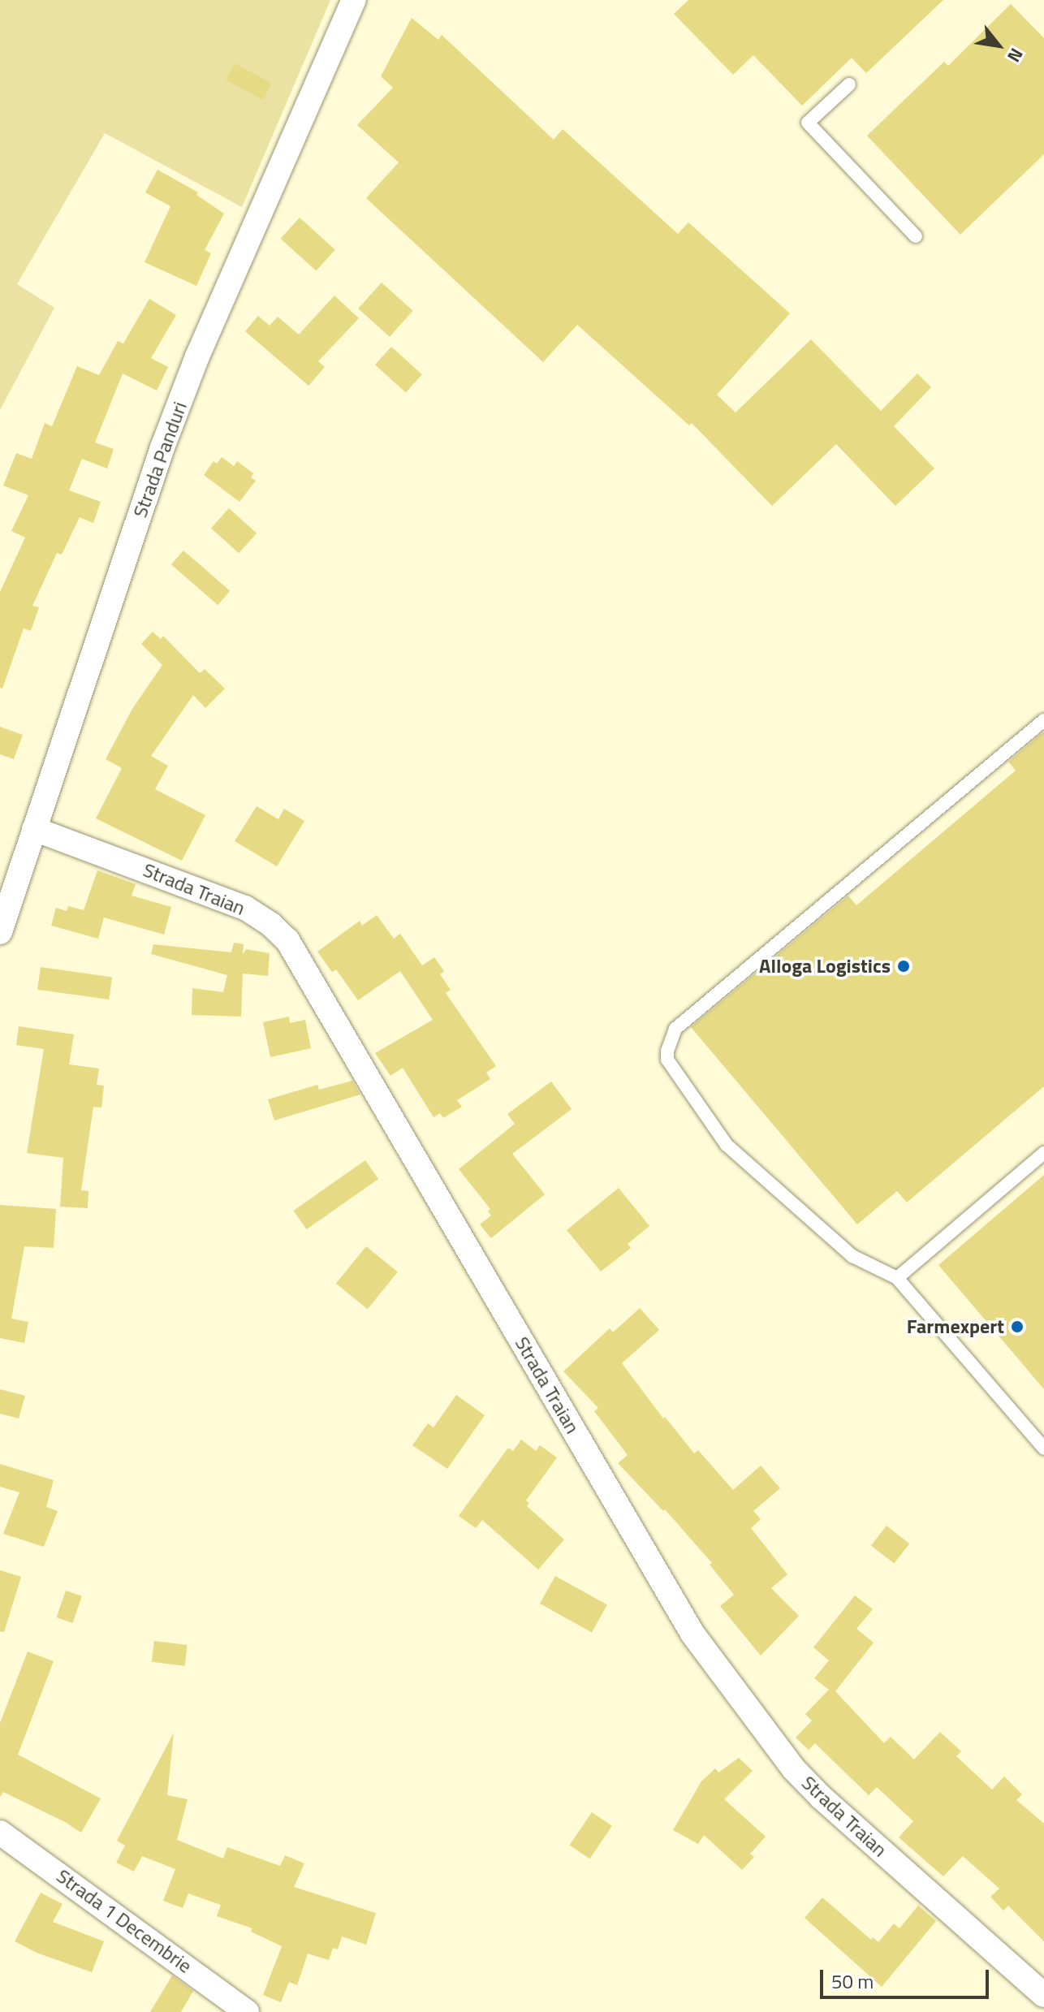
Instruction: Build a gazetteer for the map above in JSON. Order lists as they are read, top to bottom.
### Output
{
  "streets": {
    "street": ["Strada Panduri", "Strada Traian", "Strada 1 Decembrie"]
  },
  "crossings": [
    ["Strada Panduri", "Strada Traian"]
  ],
  "places": ["Alloga Logistics", "Farmexpert"],
  "scale_bar": "50 m",
  "north": "bottom right"
}
